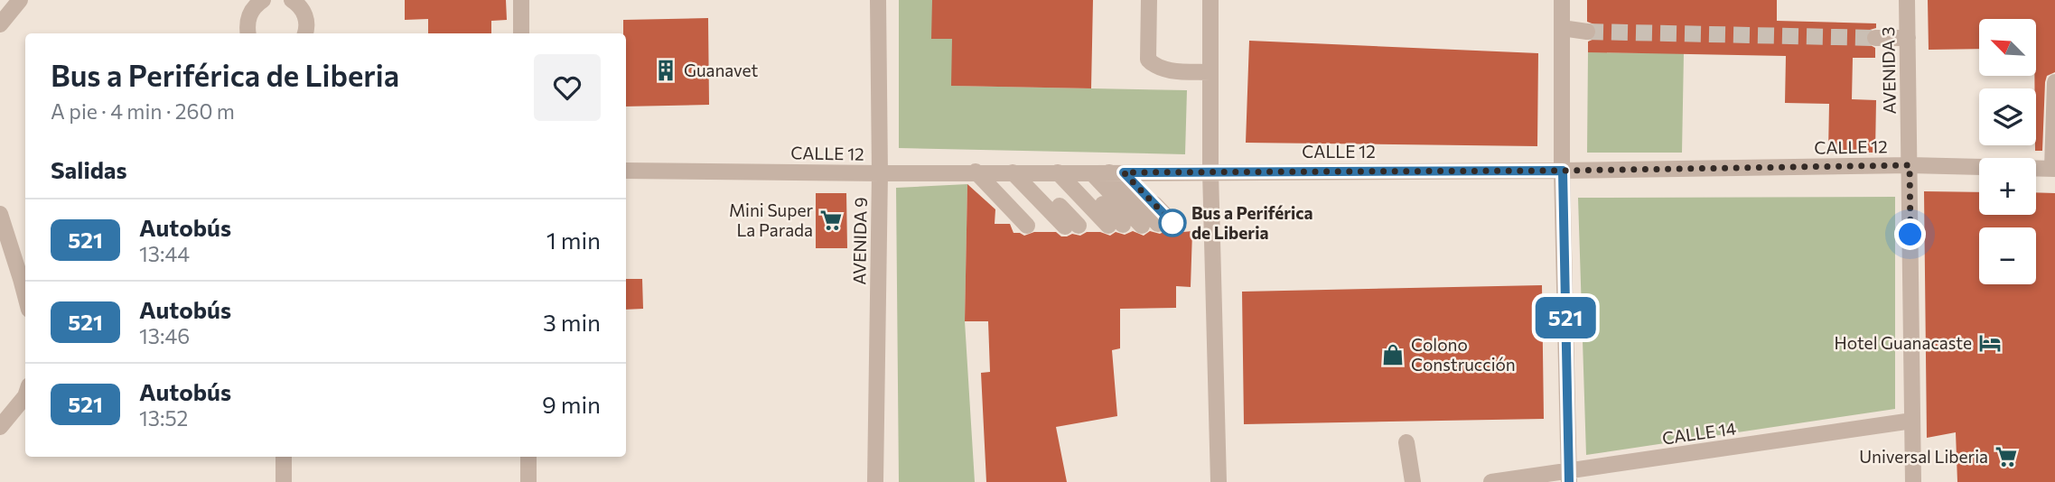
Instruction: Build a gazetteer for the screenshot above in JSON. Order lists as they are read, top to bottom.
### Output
{
  "streets": {
    "street": [
      "AVENIDA 3",
      "CALLE 12",
      "AVENIDA 9",
      "CALLE 14"
    ]
  },
  "crossings": [
    ["AVENIDA 3", "CALLE 12"],
    ["AVENIDA 3", "CALLE 14"],
    ["CALLE 12", "AVENIDA 9"]
  ],
  "places": {
    "building": ["Guanavet"],
    "supermarket": ["Mini Super La Parada", "Universal Liberia"],
    "other": ["Bus a Periférica de Liberia"],
    "hotel": ["Hotel Guanacaste"],
    "shop": ["Colono Construcción"]
  },
  "lines": ["bus line 521"],
  "north": "top left",
  "page": {
    "on_map": "521",
    "map_buttons": ["+", "−"],
    "heading": [
      ["Bus a Periférica de Liberia", "A pie · 4 min · 260 m"],
      "Salidas"
    ],
    "list": [
      {
        "mark": "521",
        "name": "Autobús",
        "note": "13:44",
        "value": "1 min"
      },
      {
        "mark": "521",
        "name": "Autobús",
        "note": "13:46",
        "value": "3 min"
      },
      {
        "mark": "521",
        "name": "Autobús",
        "note": "13:52",
        "value": "9 min"
      }
    ]
  }
}
